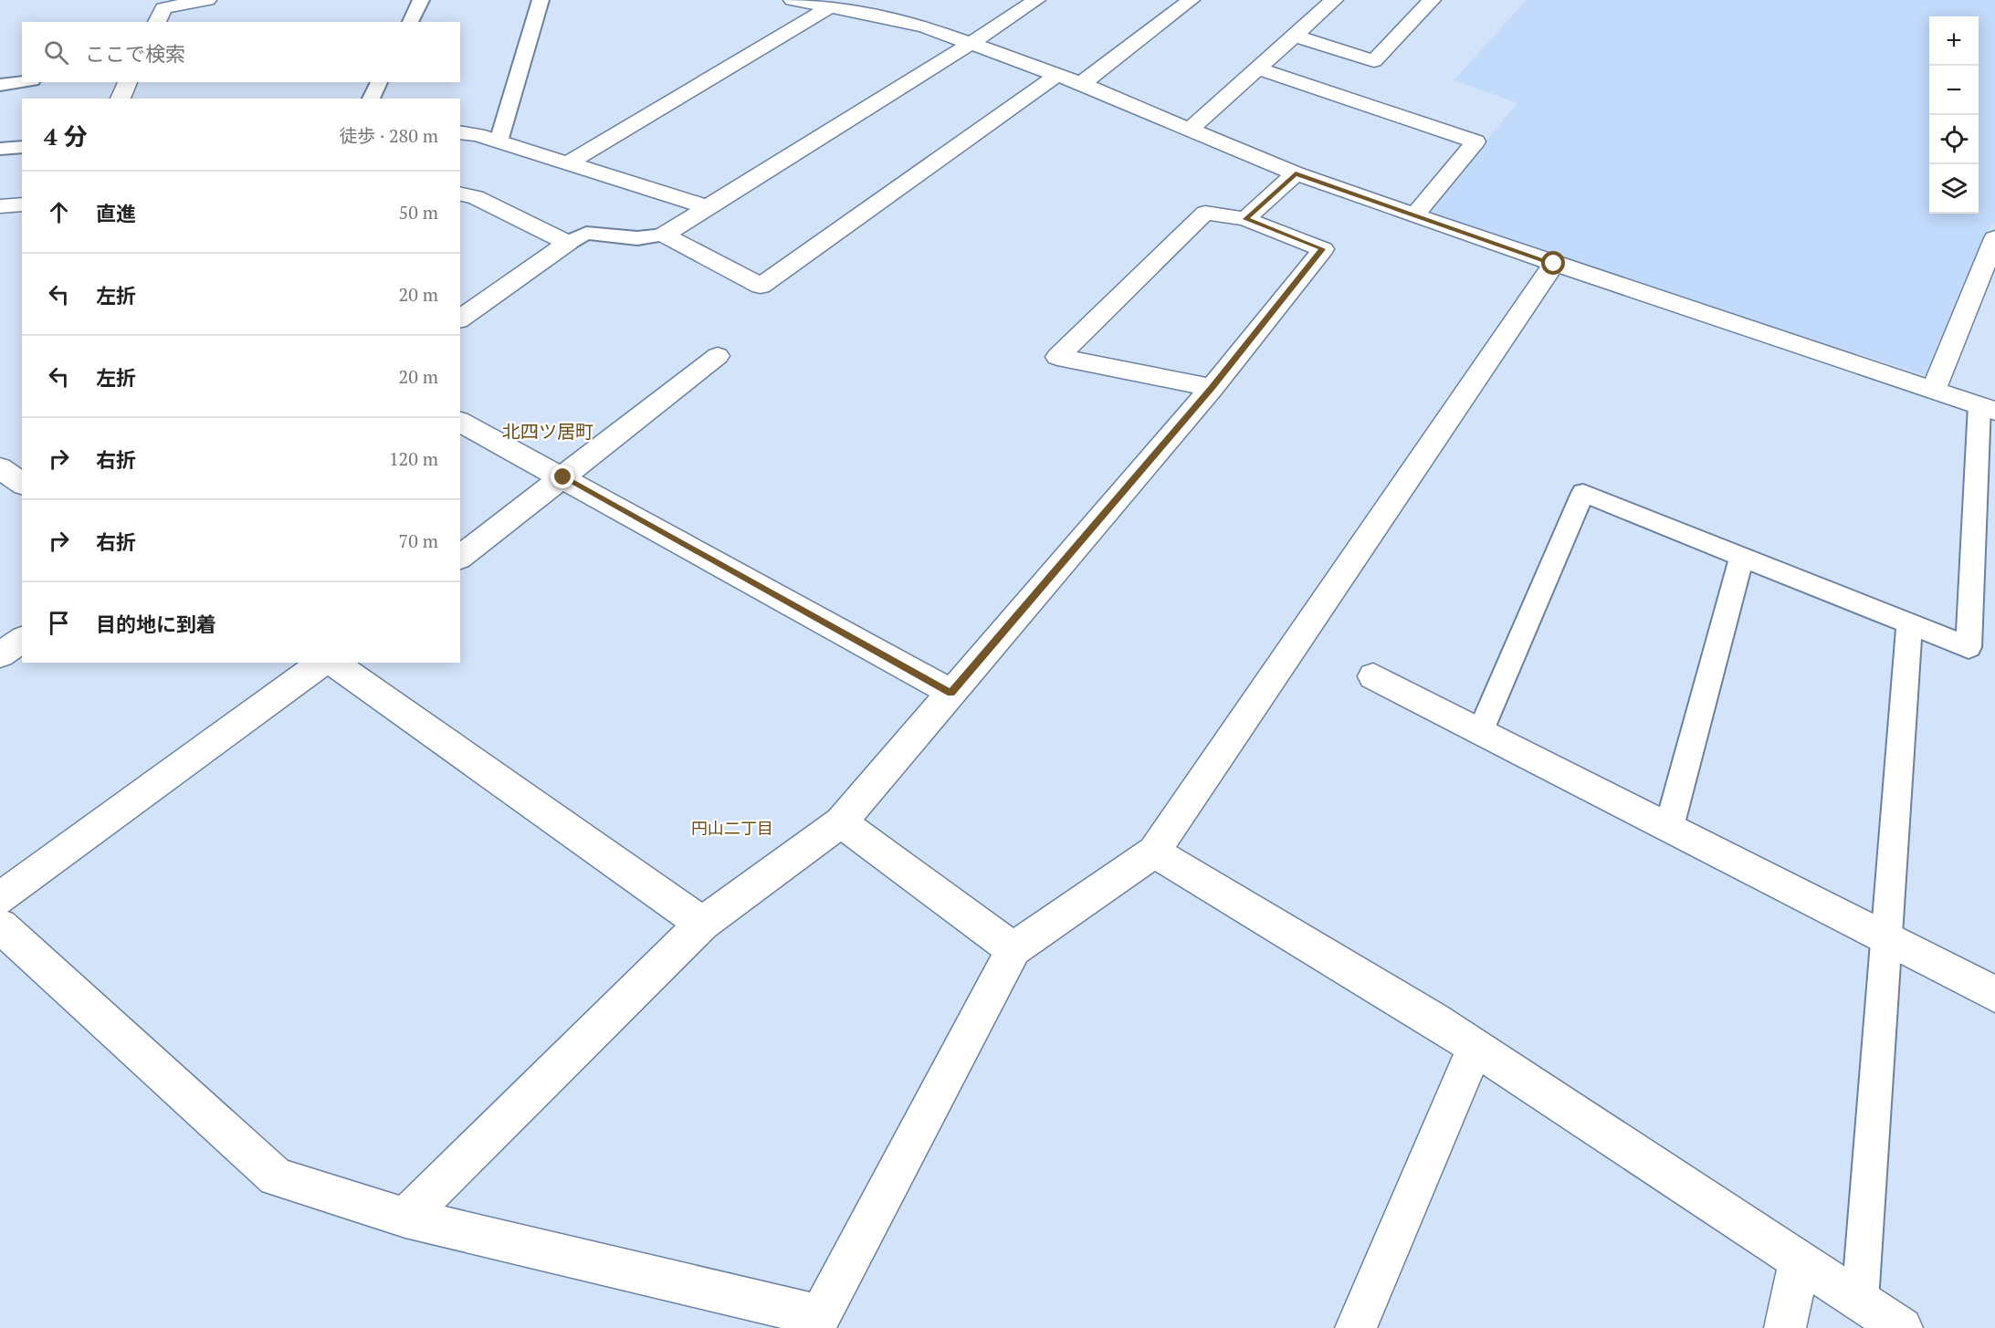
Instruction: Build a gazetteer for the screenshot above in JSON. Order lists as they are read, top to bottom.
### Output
{
  "districts": ["北四ツ居町", "円山二丁目"],
  "page": {
    "map_buttons": ["+", "−"],
    "search": "ここで検索",
    "heading": ["4 分", "徒歩 · 280 m"],
    "list": [
      ["直進", "50 m"],
      ["左折", "20 m"],
      ["左折", "20 m"],
      ["右折", "120 m"],
      ["右折", "70 m"],
      "目的地に到着"
    ]
  }
}
